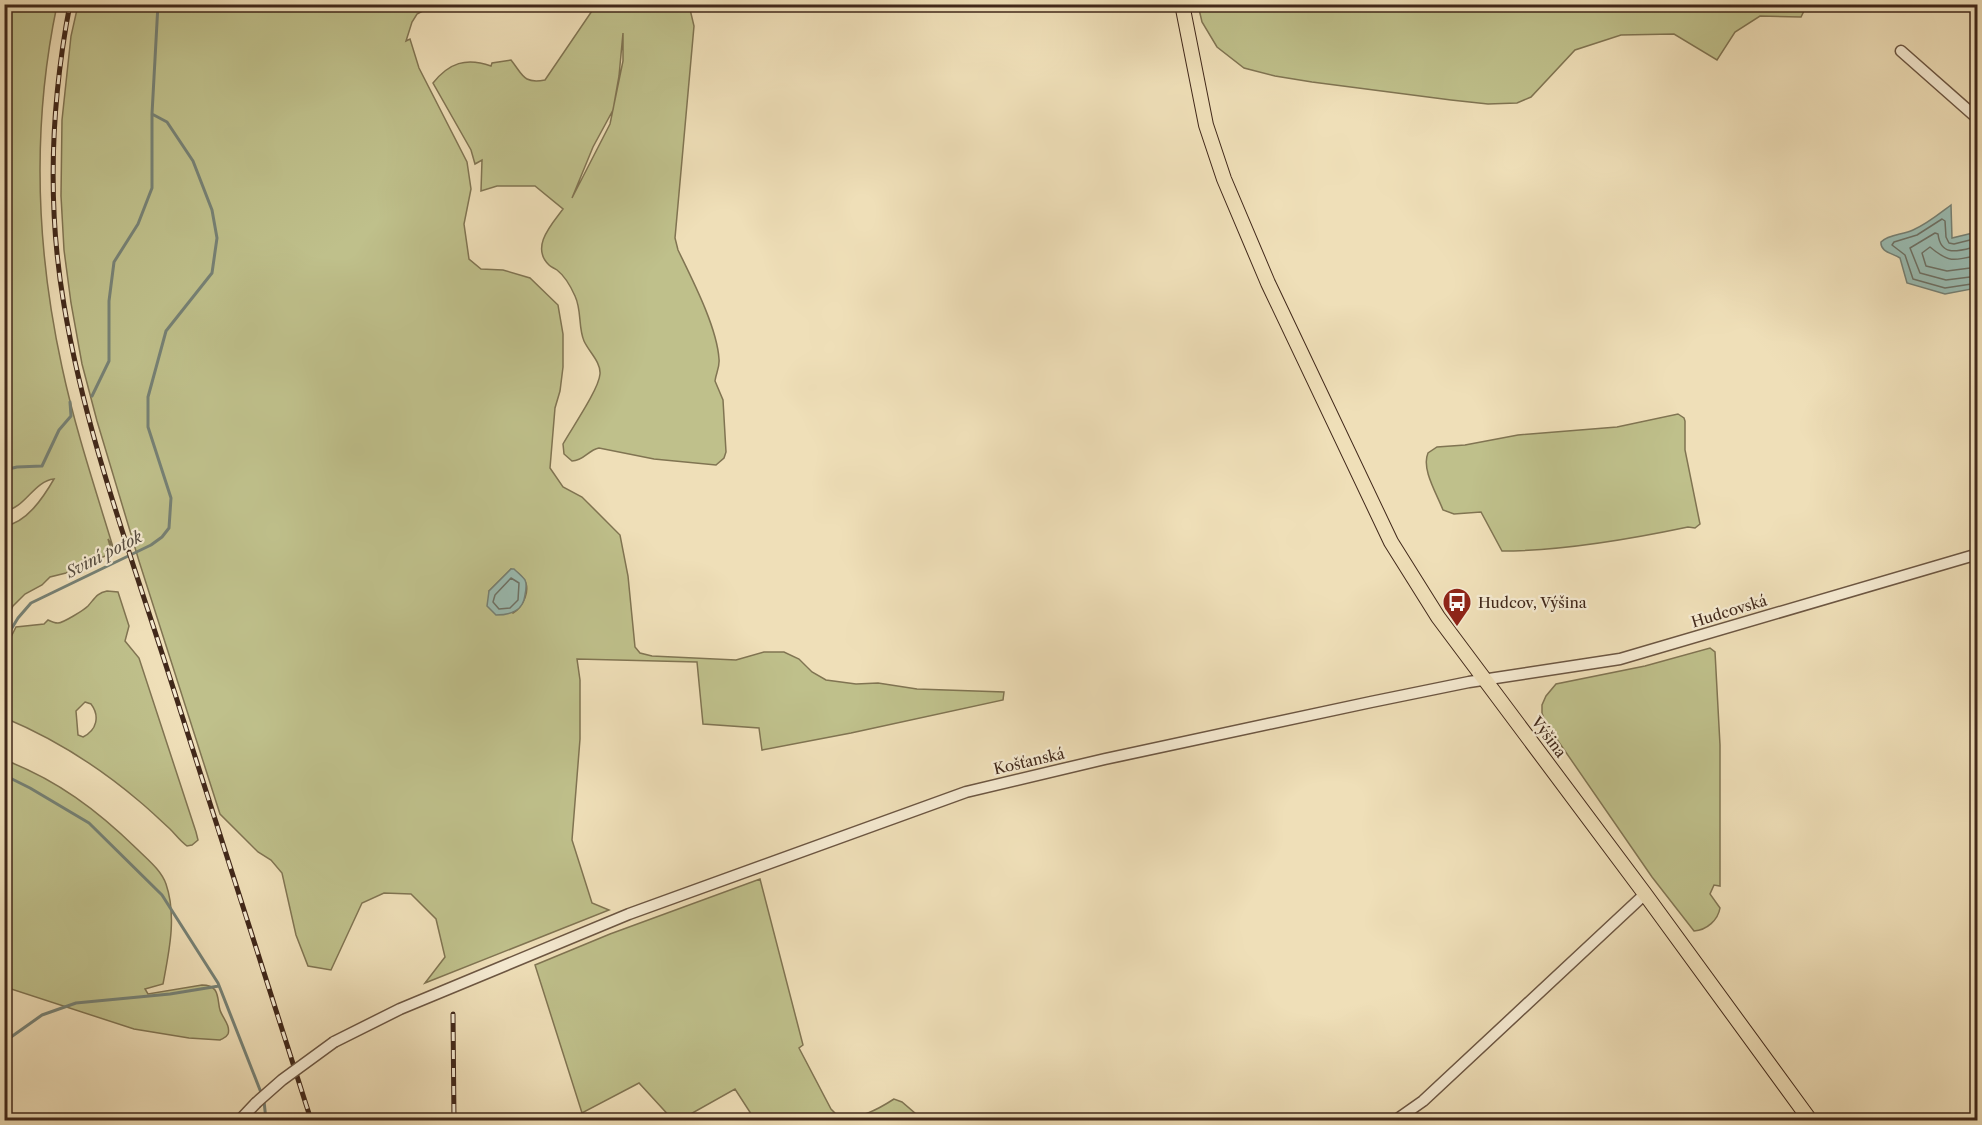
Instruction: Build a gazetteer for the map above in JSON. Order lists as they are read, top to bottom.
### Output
{
  "streets": {
    "main road": ["Výšina"],
    "street": ["Hudcovská", "Košťanská"]
  },
  "crossings": [
    ["Hudcovská", "Výšina"],
    ["Hudcovská", "Košťanská"],
    ["Výšina", "Košťanská"]
  ],
  "water": ["Sviní potok"],
  "places": {
    "bus stop": ["Hudcov, Výšina"]
  }
}
